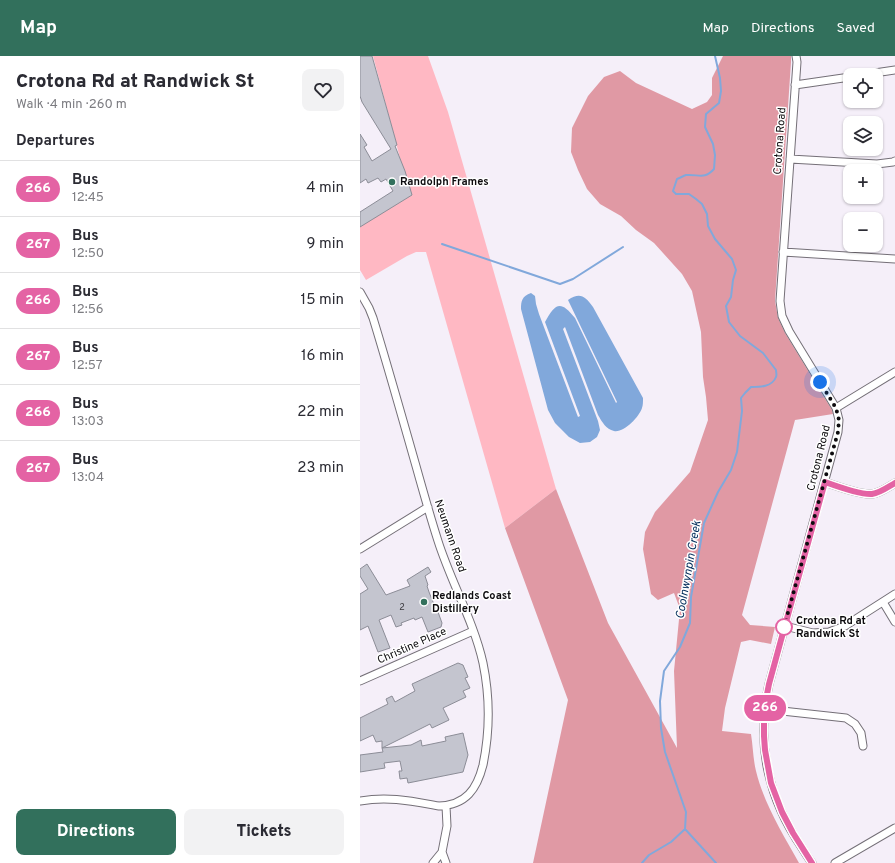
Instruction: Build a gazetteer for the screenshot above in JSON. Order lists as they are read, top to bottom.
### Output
{
  "streets": {
    "street": ["Crotona Road", "Neumann Road", "Christine Place"]
  },
  "crossings": [
    ["Neumann Road", "Christine Place"]
  ],
  "water": ["Coolnwynpin Creek"],
  "places": ["Randolph Frames", "Redlands Coast Distillery", "Crotona Rd at Randwick St"],
  "lines": ["bus line 266"],
  "house_numbers": ["2"],
  "page": {
    "header": "Map",
    "nav": ["Map", "Directions", "Saved"],
    "heading": [
      ["Crotona Rd at Randwick St", "Walk · 4 min · 260 m"],
      "Departures"
    ],
    "on_map": "266",
    "map_buttons": ["+", "−"],
    "list": [
      {
        "mark": "266",
        "name": "Bus",
        "note": "12:45",
        "value": "4 min"
      },
      {
        "mark": "267",
        "name": "Bus",
        "note": "12:50",
        "value": "9 min"
      },
      {
        "mark": "266",
        "name": "Bus",
        "note": "12:56",
        "value": "15 min"
      },
      {
        "mark": "267",
        "name": "Bus",
        "note": "12:57",
        "value": "16 min"
      },
      {
        "mark": "266",
        "name": "Bus",
        "note": "13:03",
        "value": "22 min"
      },
      {
        "mark": "267",
        "name": "Bus",
        "note": "13:04",
        "value": "23 min"
      }
    ],
    "buttons": ["Directions", "Tickets"]
  }
}
